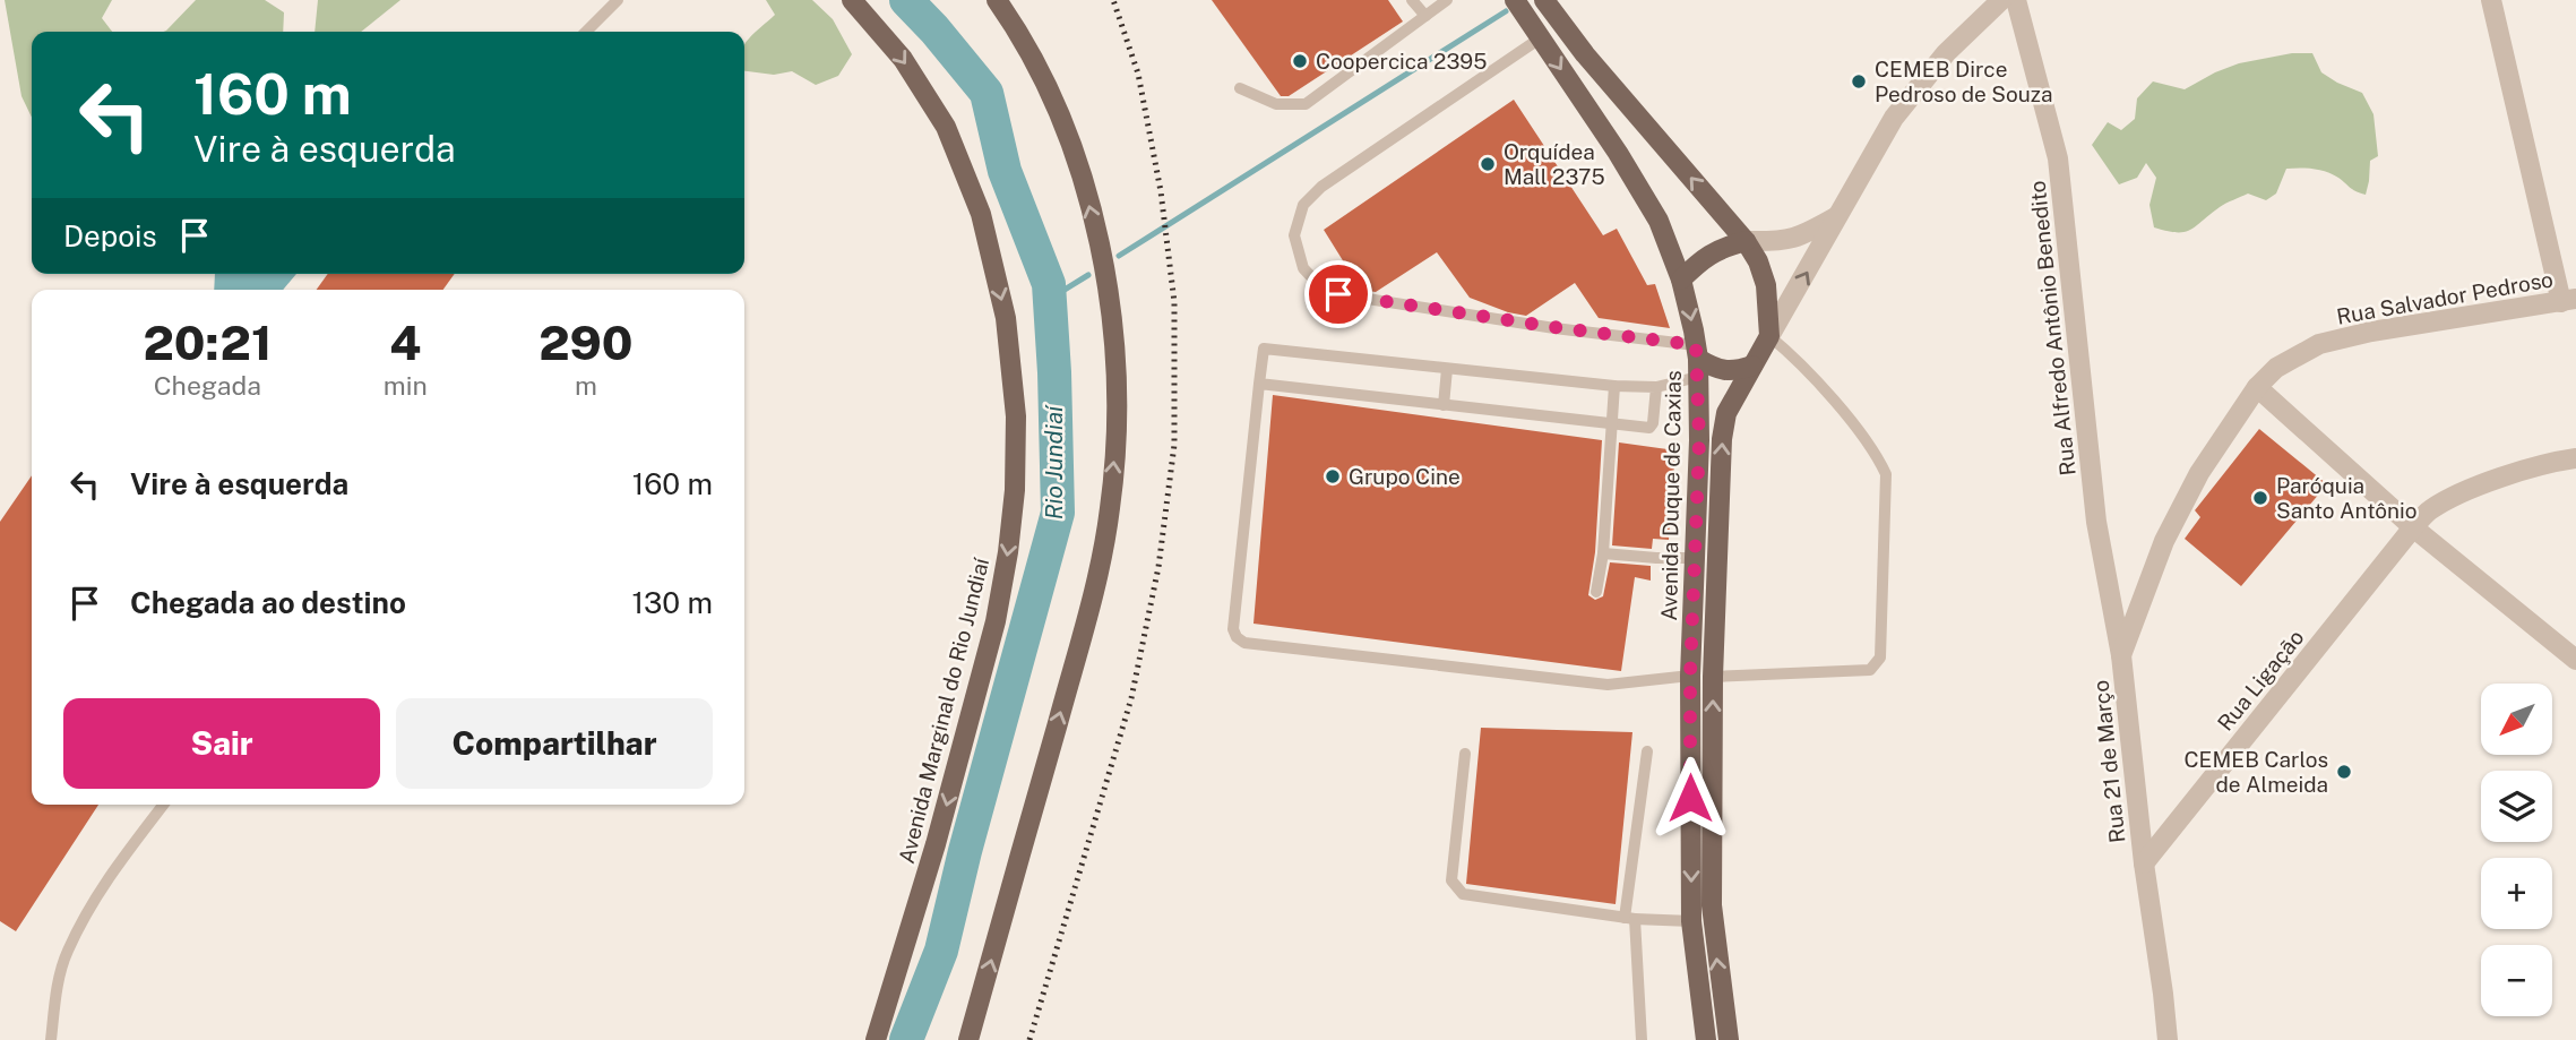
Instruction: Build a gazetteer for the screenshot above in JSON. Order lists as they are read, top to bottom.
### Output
{
  "streets": {
    "main road": ["Avenida Duque de Caxias", "Avenida Marginal do Rio Jundiaí"],
    "street": [
      "Rua Salvador Pedroso",
      "Rua Alfredo Antônio Benedito",
      "Rua Ligação",
      "Rua 21 de Março"
    ]
  },
  "crossings": [
    ["Rua Salvador Pedroso", "Rua Alfredo Antônio Benedito"],
    ["Rua Salvador Pedroso", "Rua 21 de Março"],
    ["Rua Alfredo Antônio Benedito", "Rua 21 de Março"],
    ["Rua Ligação", "Rua 21 de Março"]
  ],
  "water": ["Rio Jundiaí"],
  "places": [
    "Coopercica 2395",
    "CEMEB Dirce Pedroso de Souza",
    "Orquídea Mall 2375",
    "Grupo Cine",
    "Paróquia Santo Antônio",
    "CEMEB Carlos de Almeida"
  ],
  "north": "bottom left",
  "page": {
    "turn": ["160 m", "Vire à esquerda"],
    "then": "Depois",
    "eta": [
      "20:21",
      "Chegada",
      "4",
      "min",
      "290",
      "m"
    ],
    "list": [
      {
        "name": "Vire à esquerda",
        "value": "160 m"
      },
      {
        "name": "Chegada ao destino",
        "value": "130 m"
      }
    ],
    "buttons": ["Sair", "Compartilhar"],
    "map_buttons": ["+", "−"]
  }
}
